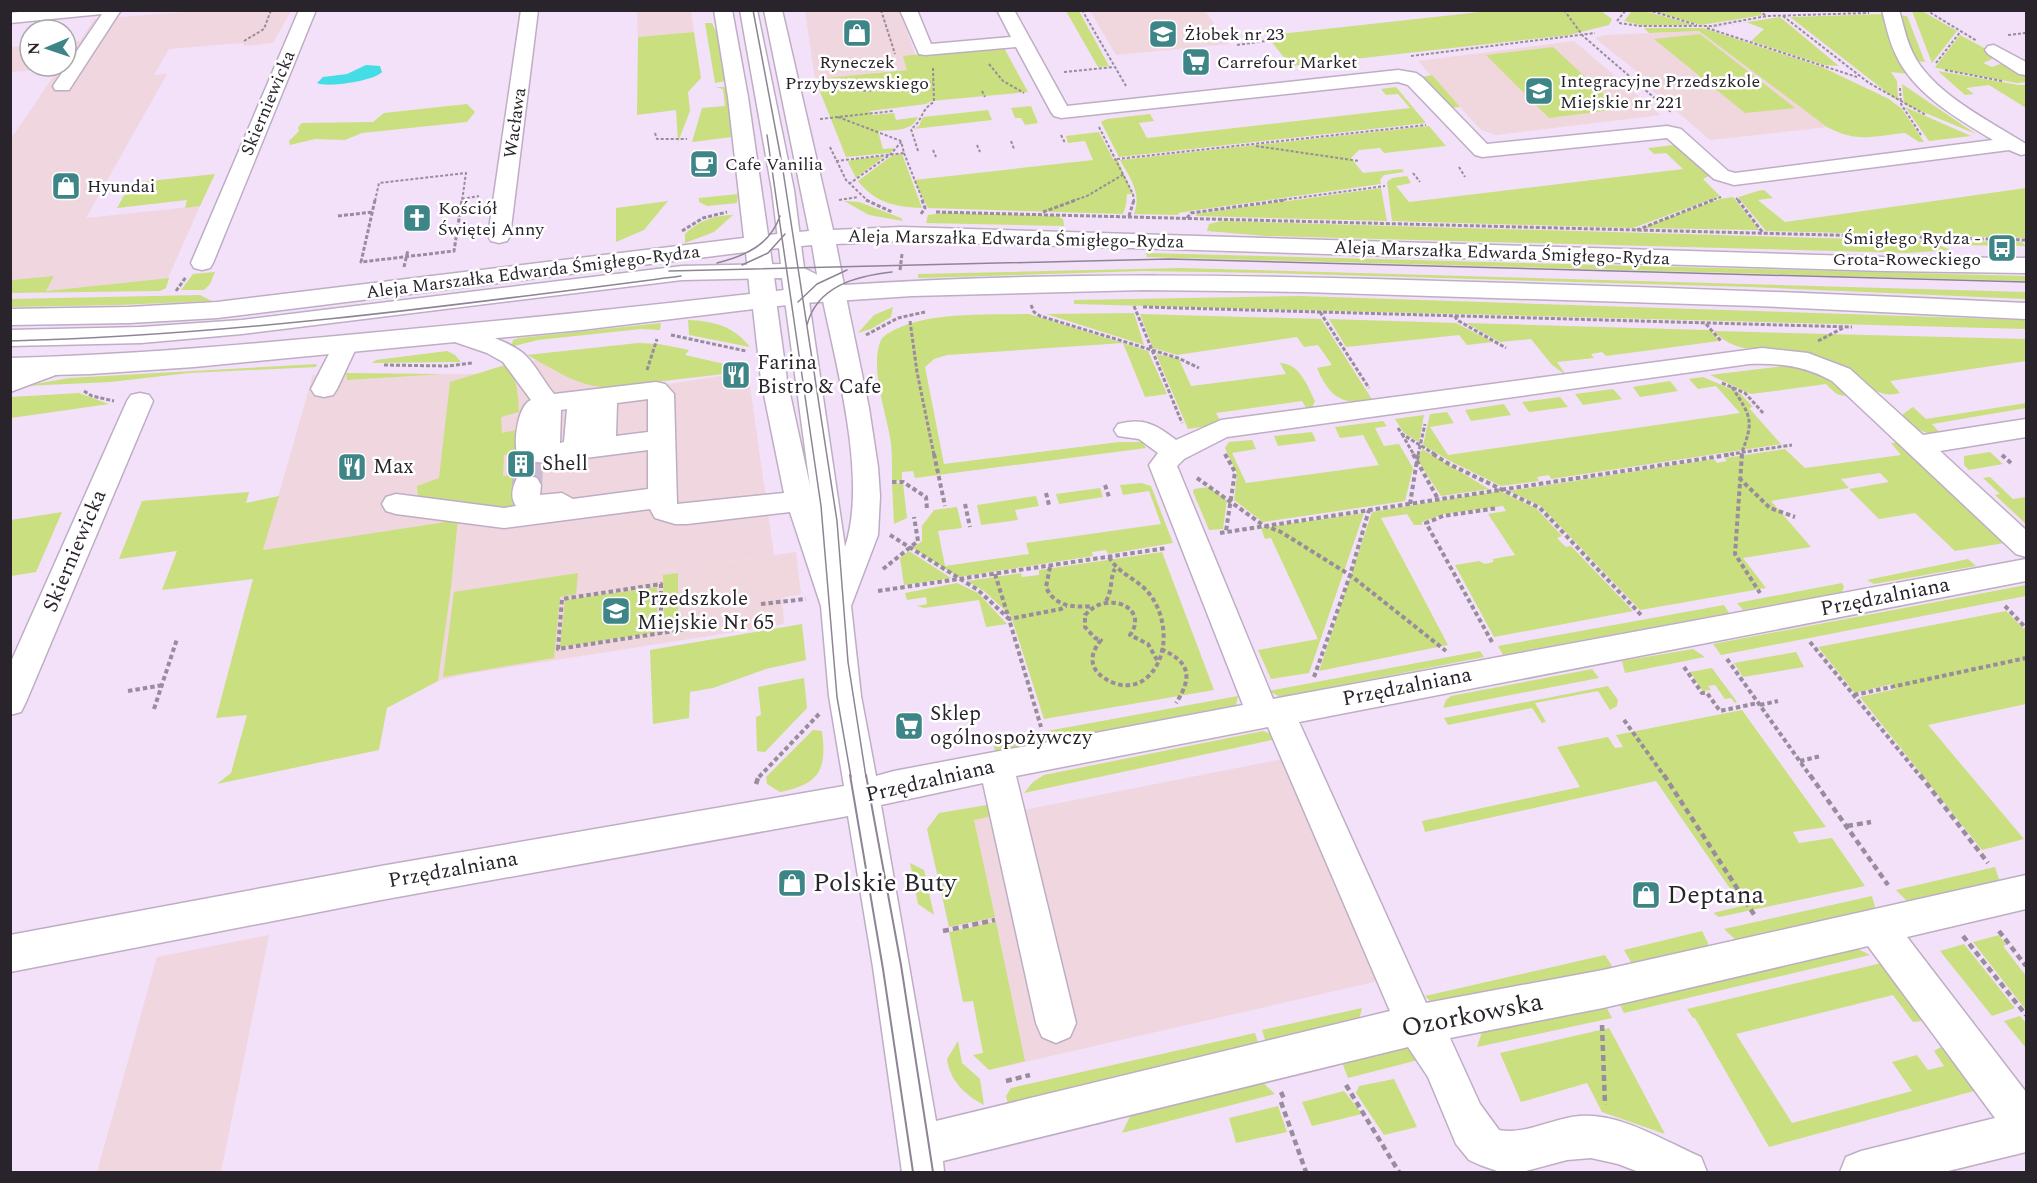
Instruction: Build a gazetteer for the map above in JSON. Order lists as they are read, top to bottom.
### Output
{
  "streets": {
    "main road": ["Aleja Marszałka Edwarda Śmigłego-Rydza"],
    "street": [
      "Skierniewicka",
      "Wacława",
      "Przędzalniana",
      "Ozorkowska"
    ]
  },
  "places": {
    "shop": [
      "Ryneczek Przybyszewskiego",
      "Hyundai",
      "Polskie Buty",
      "Deptana"
    ],
    "school or university": ["Żłobek nr 23", "Integracyjne Przedszkole Miejskie nr 221", "Przedszkole Miejskie Nr 65"],
    "supermarket": ["Carrefour Market", "Sklep ogólnospożywczy"],
    "cafe": ["Cafe Vanilia"],
    "church": ["Kościół Świętej Anny"],
    "bus stop": ["Śmigłego Rydza - Grota-Roweckiego"],
    "restaurant": ["Farina Bistro & Cafe", "Max"],
    "building": ["Shell"]
  },
  "north": "left"
}
